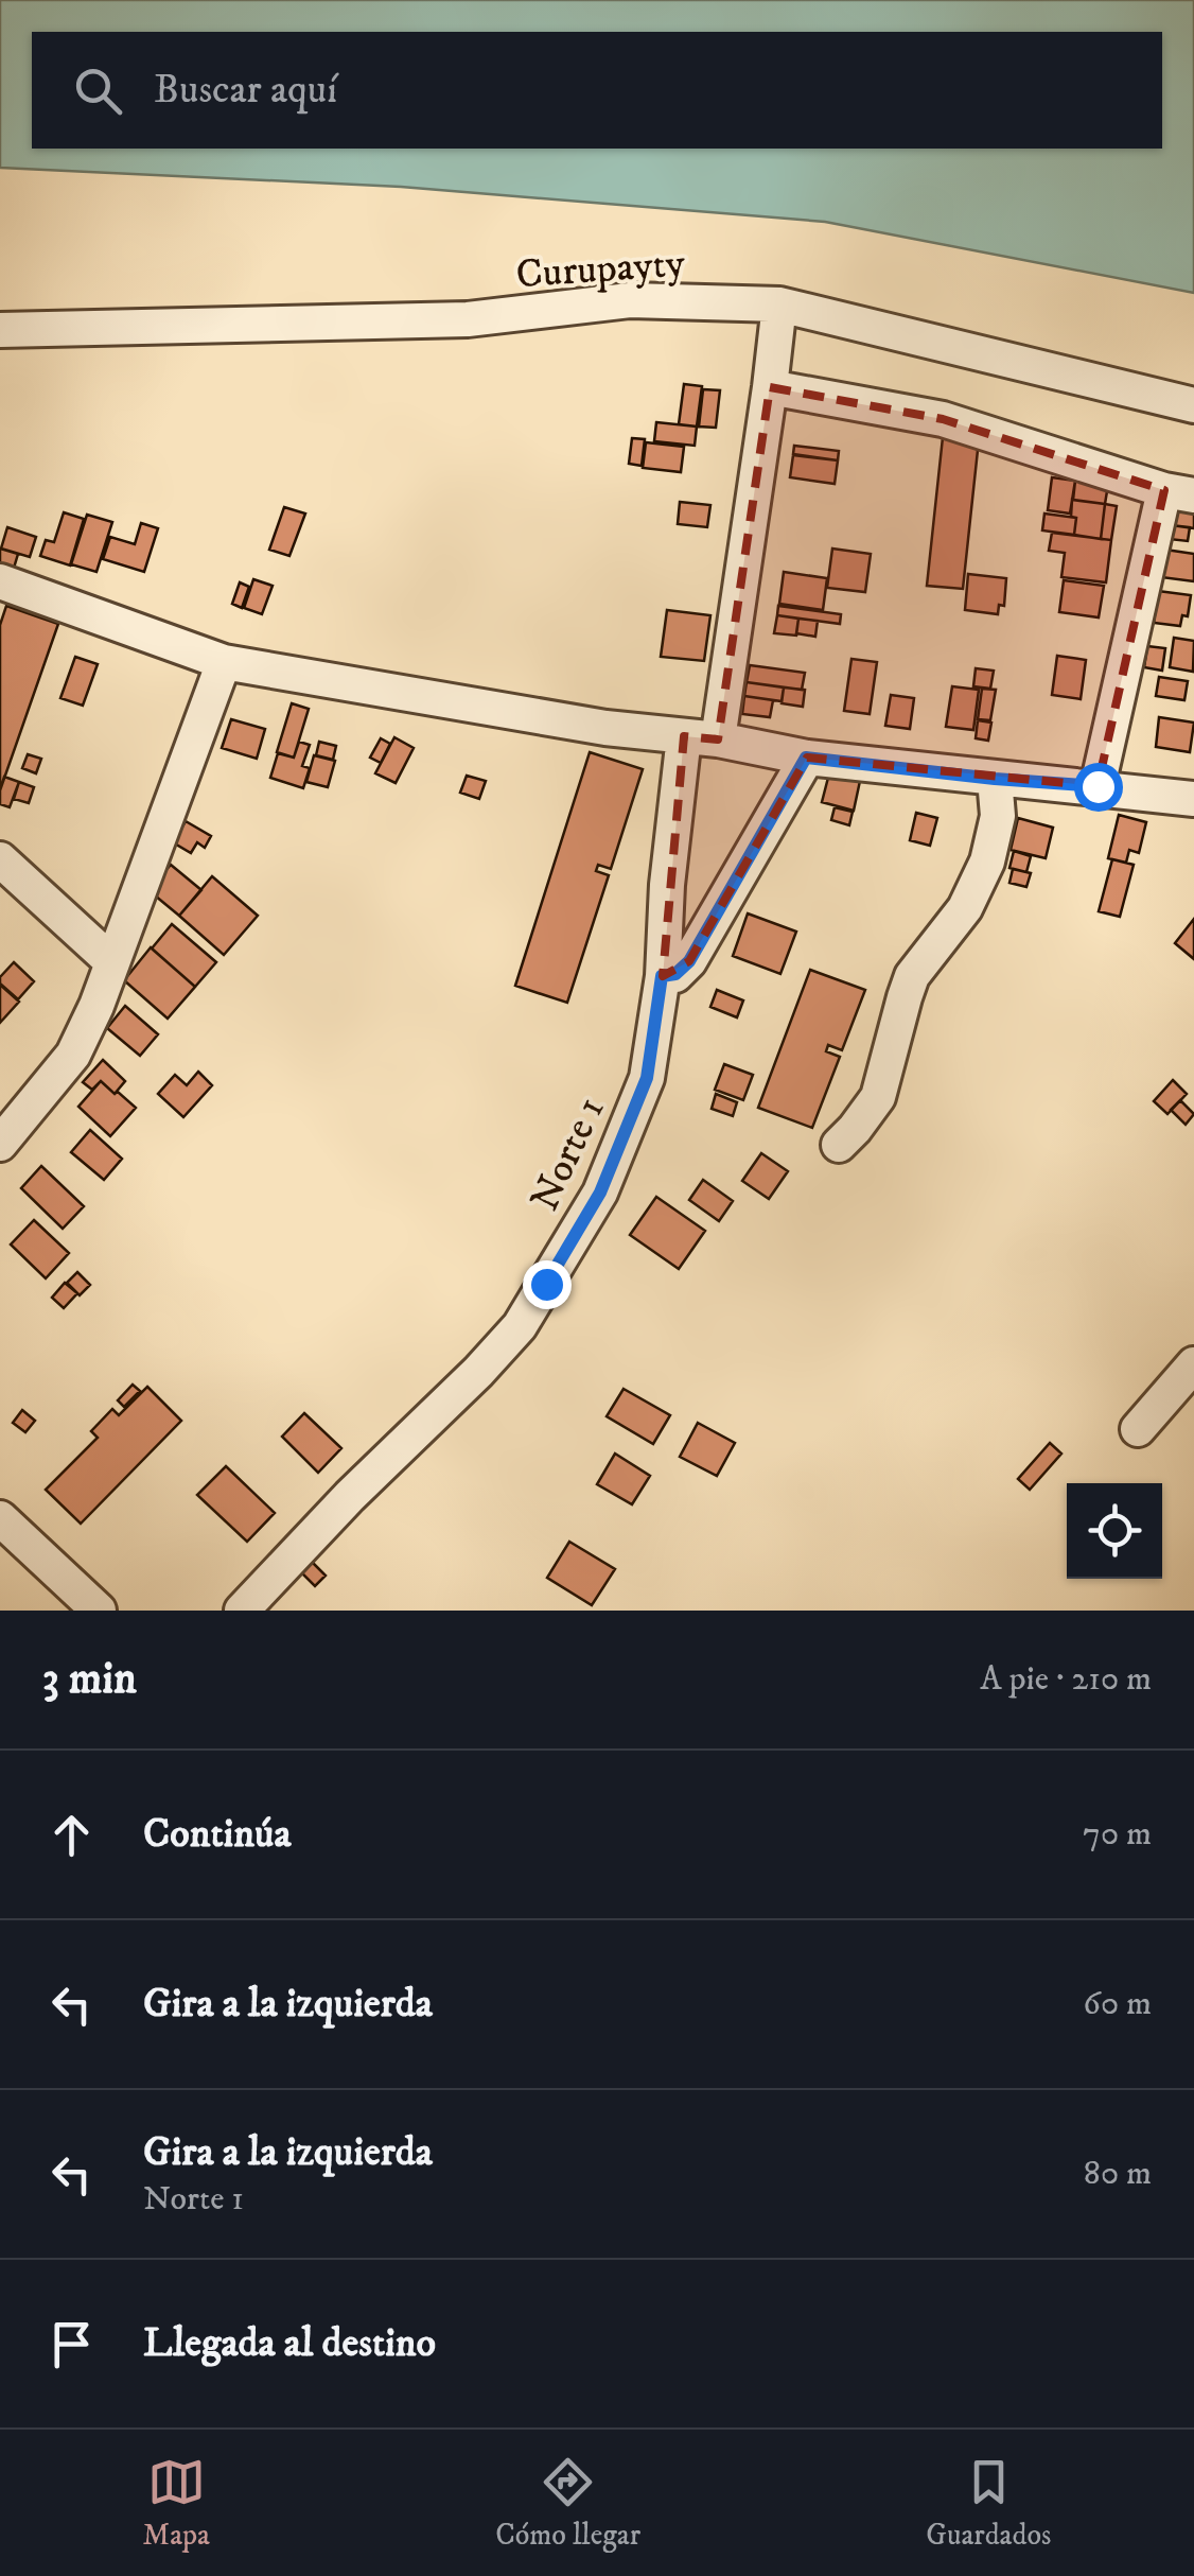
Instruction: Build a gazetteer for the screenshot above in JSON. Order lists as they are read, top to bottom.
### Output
{
  "streets": {
    "street": ["Curupayty", "Norte 1"]
  },
  "crossings": [
    ["Curupayty", "Norte 1"]
  ],
  "page": {
    "search": "Buscar aquí",
    "heading": ["3 min", "A pie · 210 m"],
    "list": [
      ["Continúa", "70 m"],
      ["Gira a la izquierda", "60 m"],
      ["Gira a la izquierda", "Norte 1", "80 m"],
      "Llegada al destino"
    ],
    "nav": ["Mapa", "Cómo llegar", "Guardados"]
  }
}
